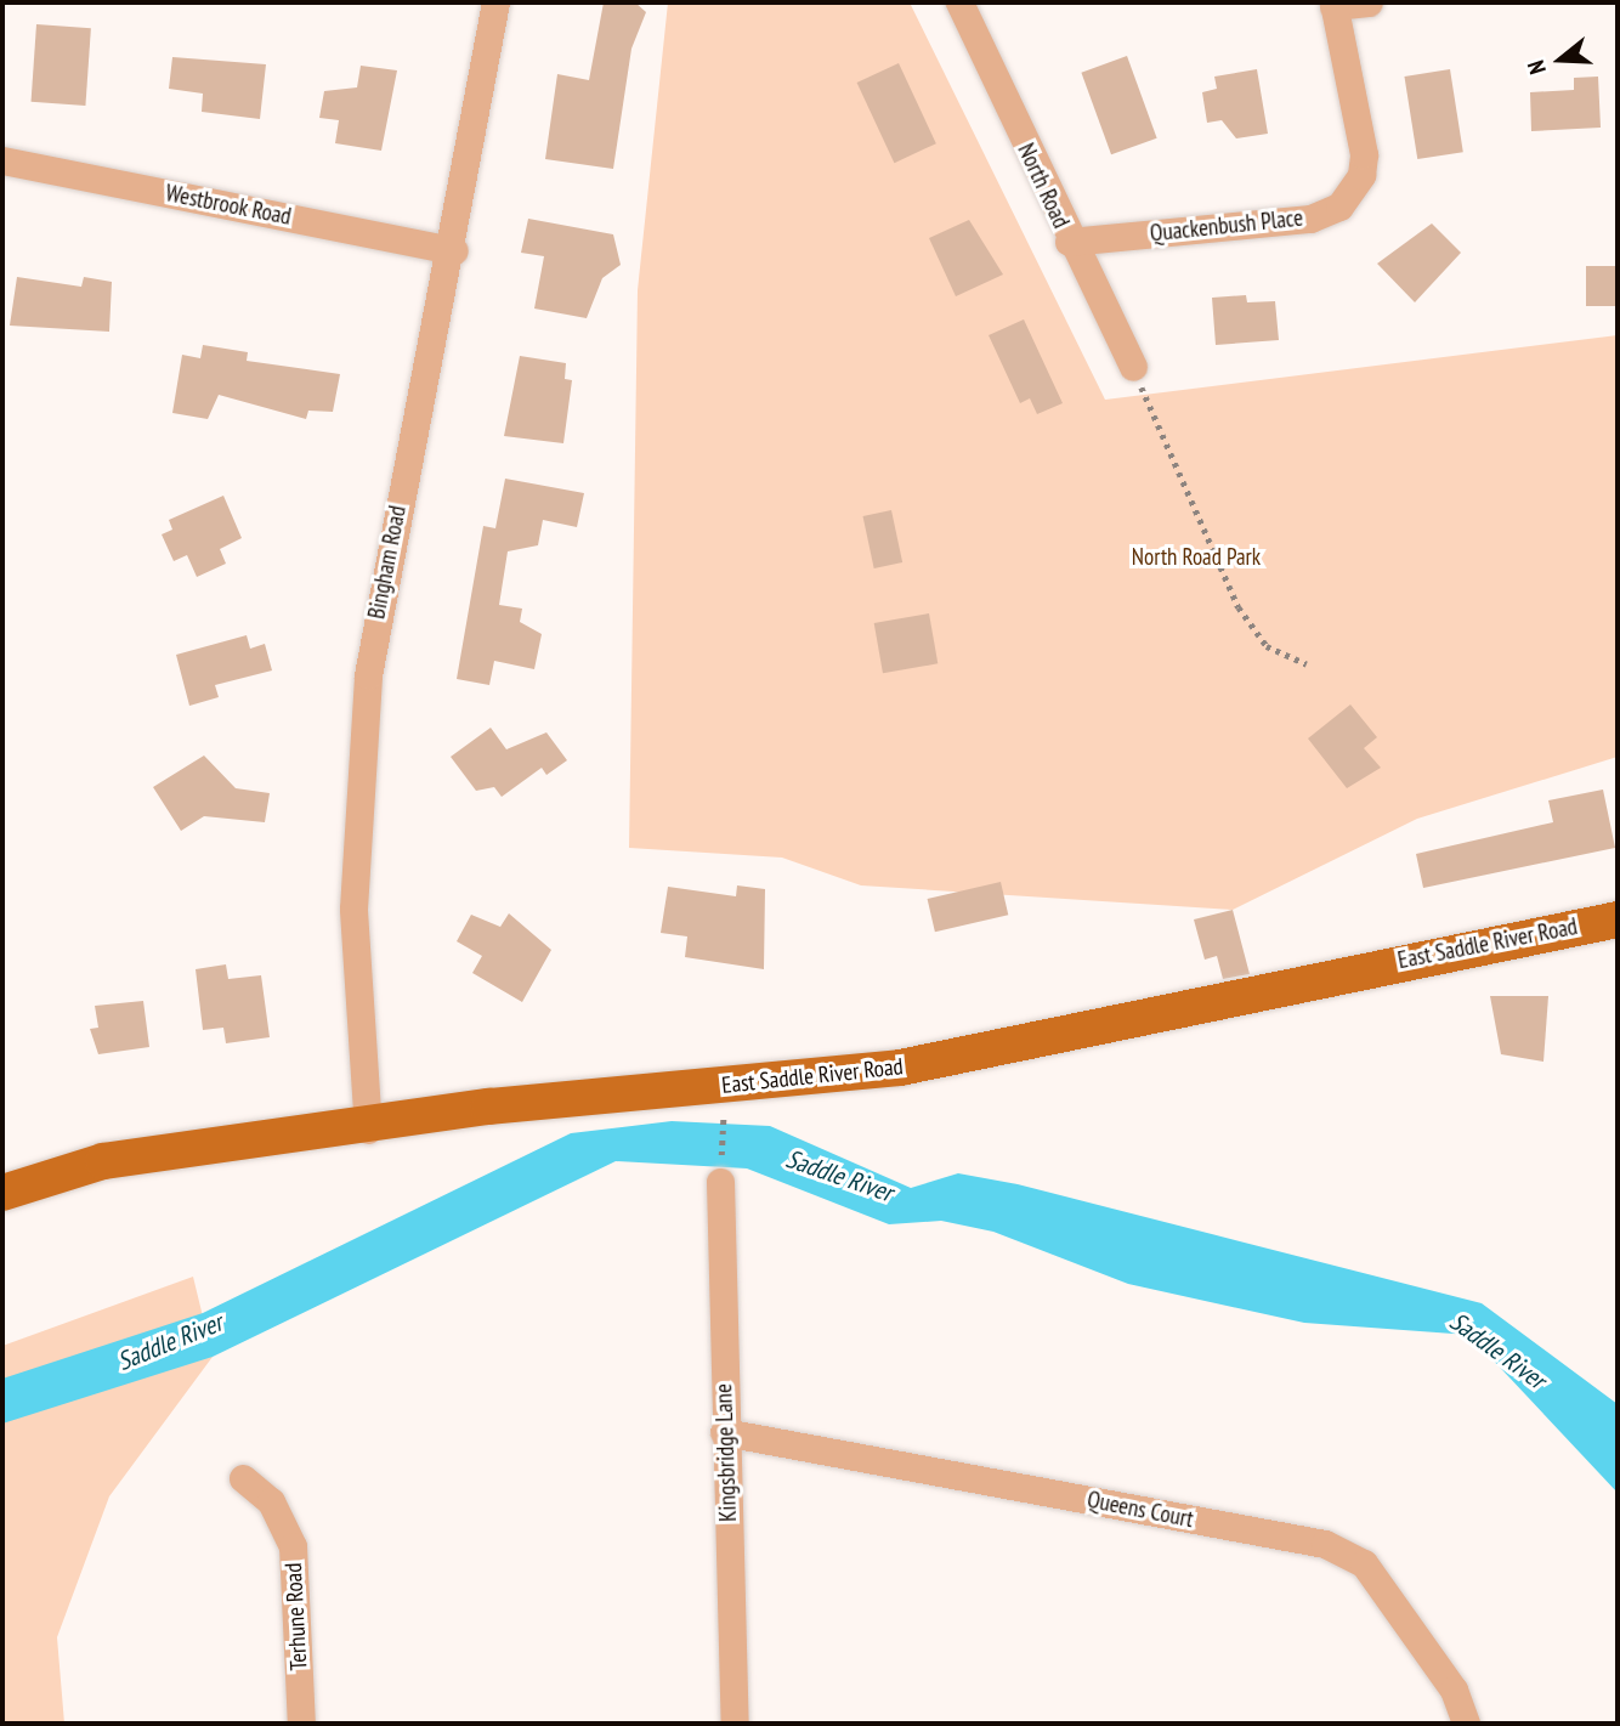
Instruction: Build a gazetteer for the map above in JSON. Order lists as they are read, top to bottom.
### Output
{
  "streets": {
    "main road": ["East Saddle River Road"],
    "street": [
      "North Road",
      "Westbrook Road",
      "Quackenbush Place",
      "Bingham Road",
      "Kingsbridge Lane",
      "Queens Court",
      "Terhune Road"
    ]
  },
  "crossings": [
    ["North Road", "Quackenbush Place"],
    ["Westbrook Road", "Bingham Road"],
    ["Bingham Road", "East Saddle River Road"],
    ["Kingsbridge Lane", "Queens Court"]
  ],
  "water": ["Saddle River"],
  "parks": ["North Road Park"],
  "north": "left"
}
